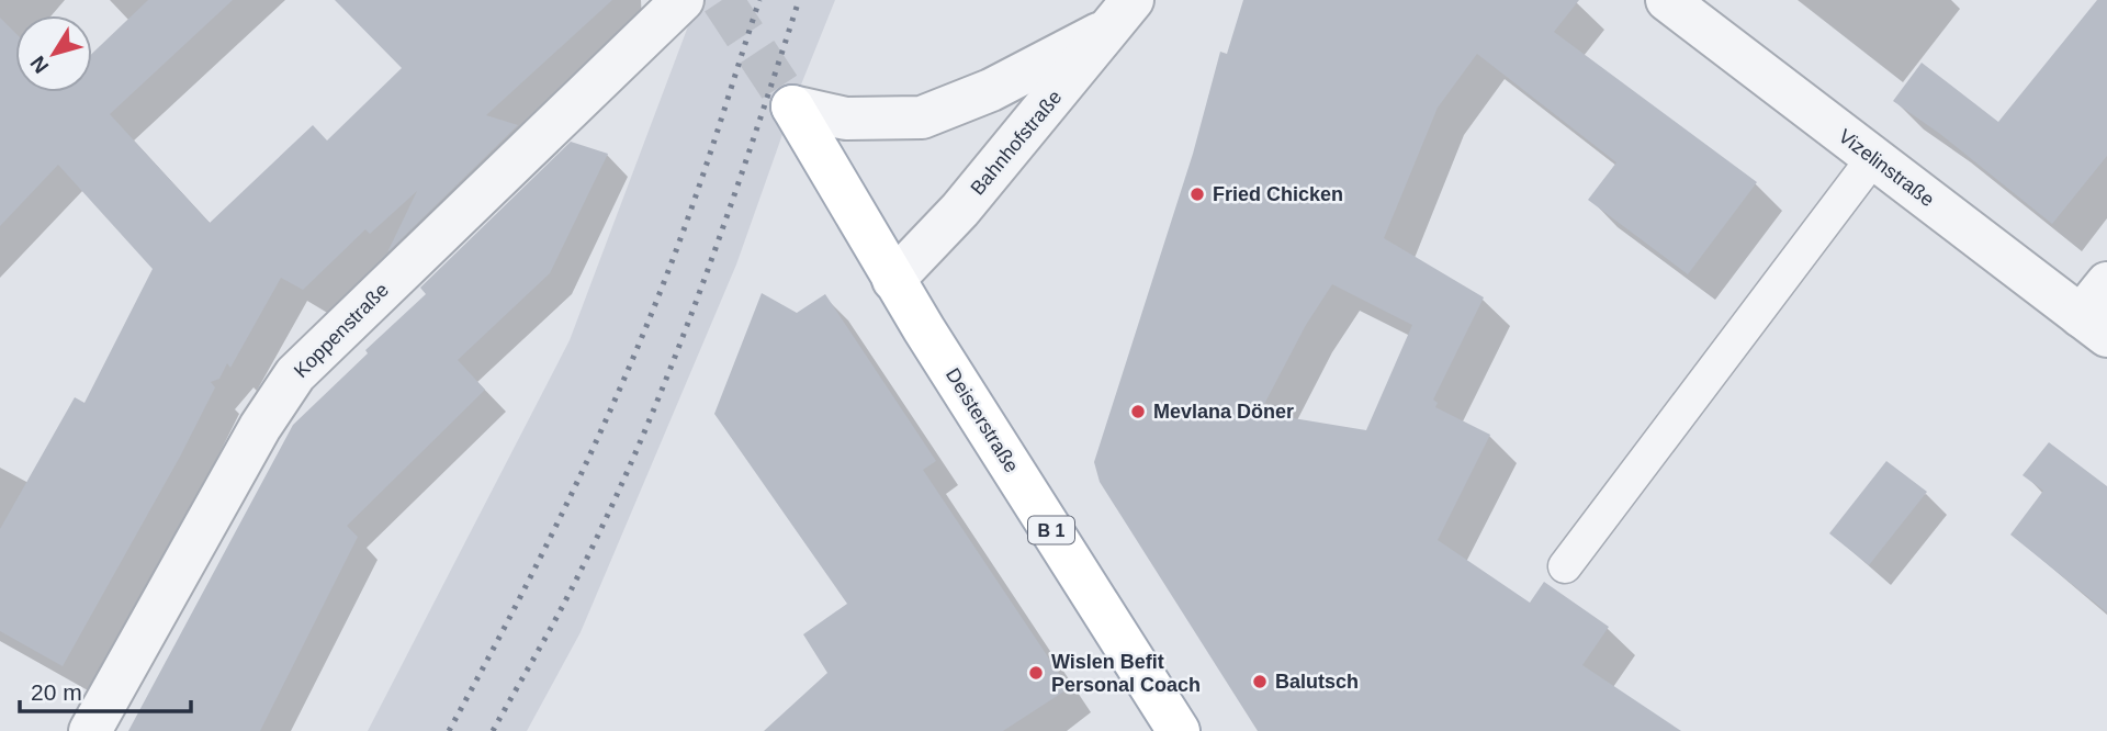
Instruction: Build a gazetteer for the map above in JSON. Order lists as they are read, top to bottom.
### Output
{
  "streets": {
    "main road": ["Deisterstraße", "B 1"],
    "street": ["Bahnhofstraße", "Vizelinstraße", "Koppenstraße"]
  },
  "crossings": [
    ["Bahnhofstraße", "Deisterstraße"]
  ],
  "places": [
    "Fried Chicken",
    "Mevlana Döner",
    "Wislen Befit Personal Coach",
    "Balutsch"
  ],
  "scale_bar": "20 m",
  "north": "bottom left"
}
